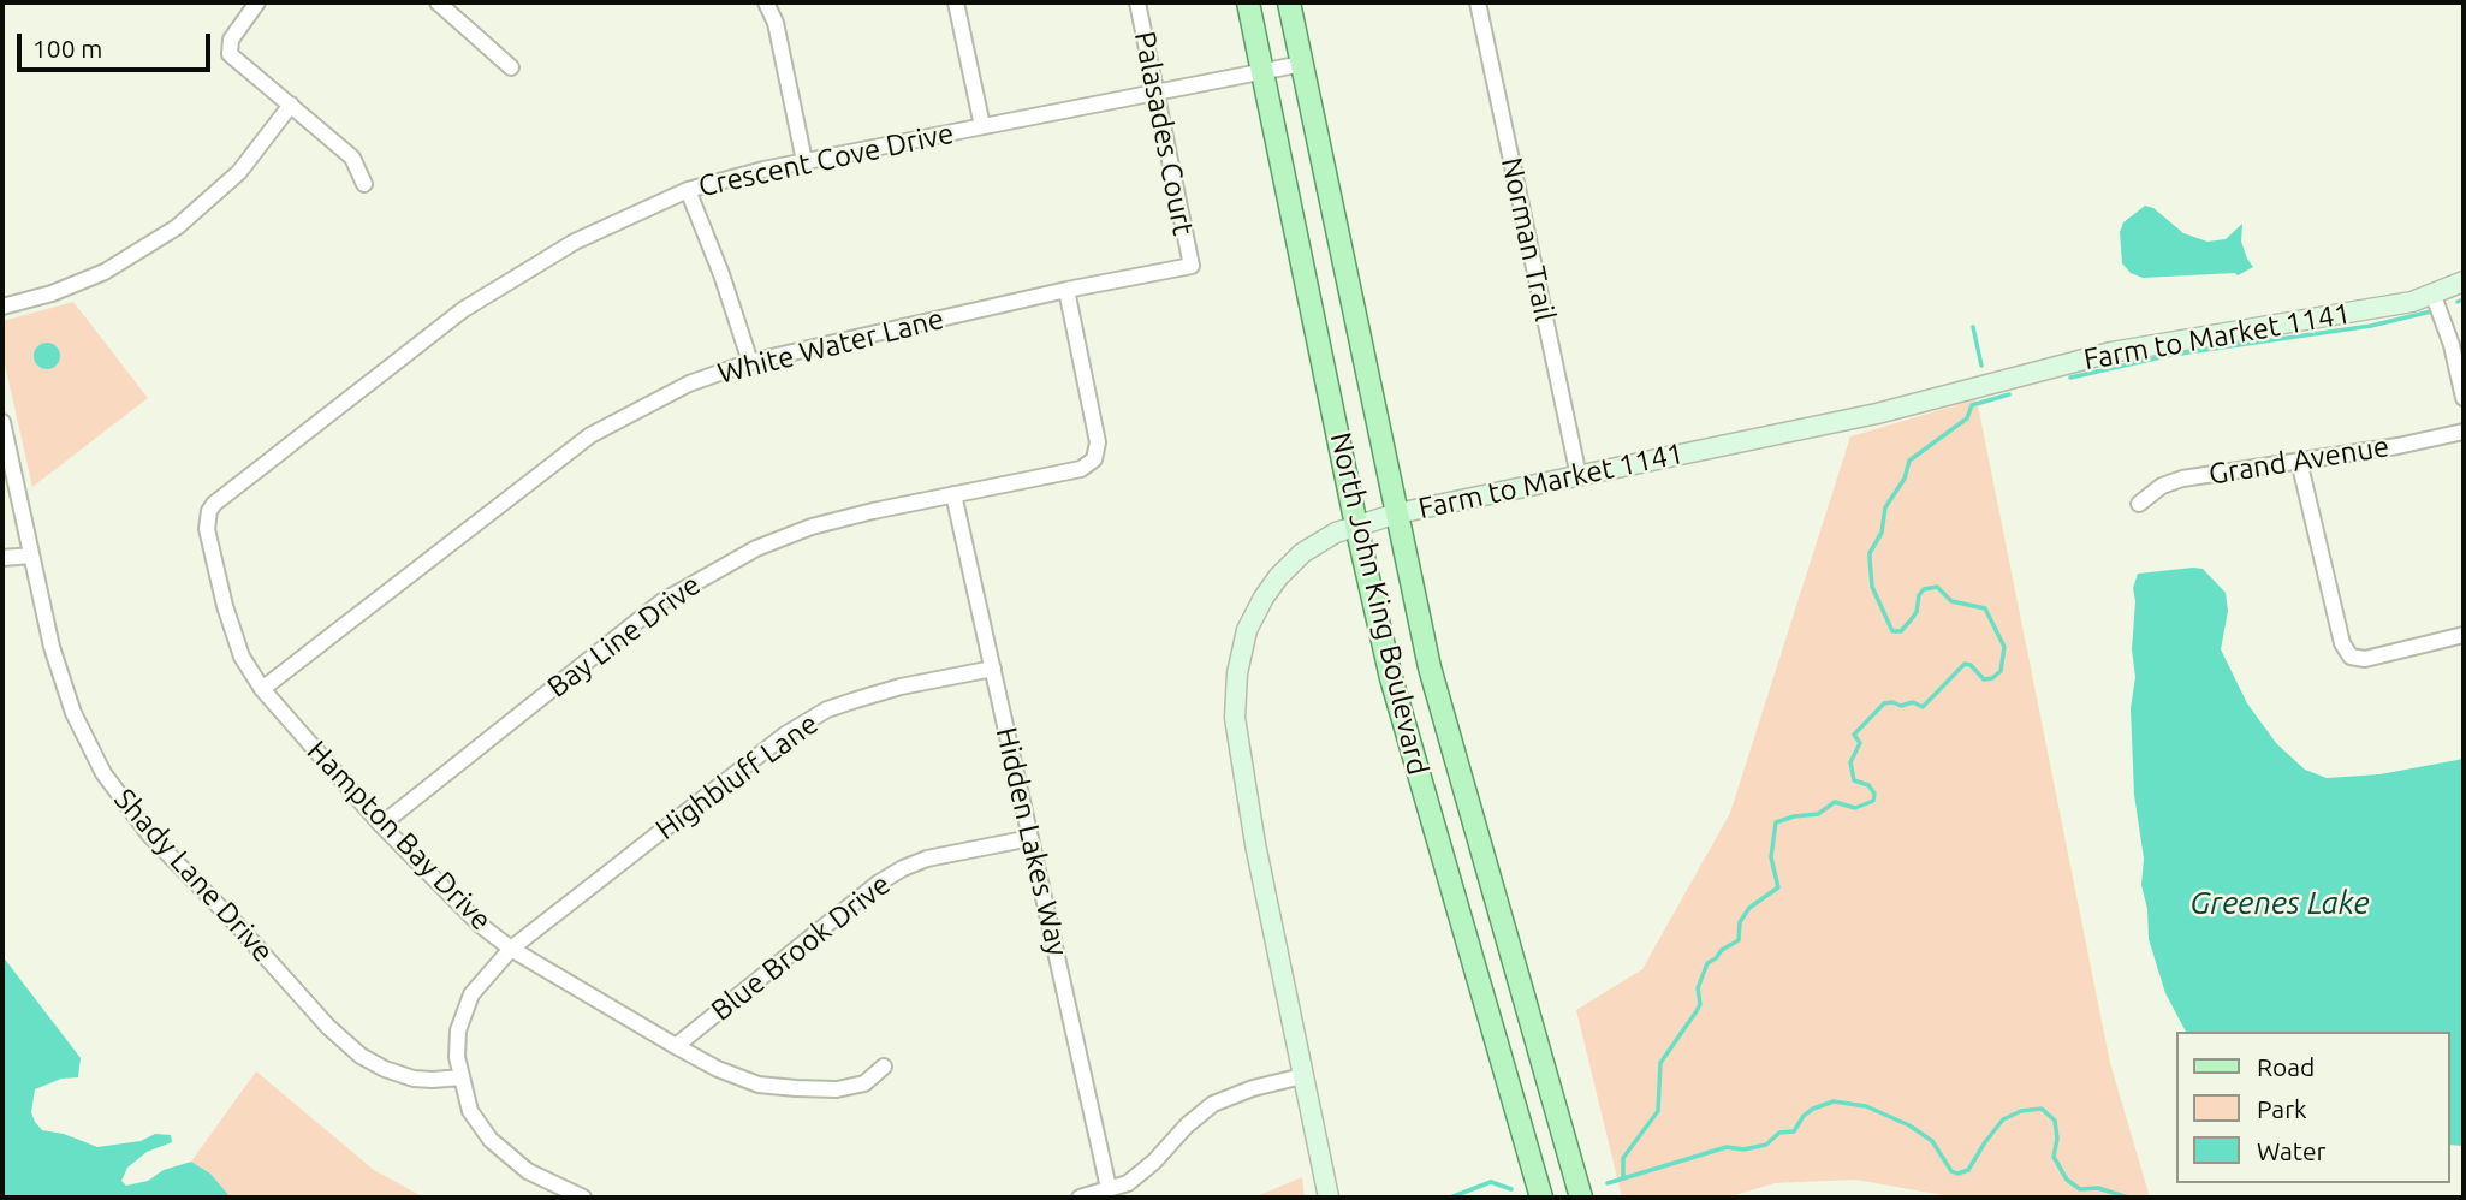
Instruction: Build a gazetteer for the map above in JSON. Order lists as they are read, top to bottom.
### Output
{
  "streets": {
    "main road": ["North John King Boulevard"],
    "street": [
      "Palasades Court",
      "Crescent Cove Drive",
      "Norman Trail",
      "Farm to Market 1141",
      "White Water Lane",
      "Grand Avenue",
      "Bay Line Drive",
      "Highbluff Lane",
      "Hampton Bay Drive",
      "Hidden Lakes Way",
      "Shady Lane Drive",
      "Blue Brook Drive"
    ]
  },
  "crossings": [
    ["Palasades Court", "Crescent Cove Drive"],
    ["Palasades Court", "White Water Lane"],
    ["Crescent Cove Drive", "North John King Boulevard"],
    ["Crescent Cove Drive", "Hampton Bay Drive"],
    ["Norman Trail", "Farm to Market 1141"],
    ["Farm to Market 1141", "North John King Boulevard"],
    ["White Water Lane", "Bay Line Drive"],
    ["White Water Lane", "Hampton Bay Drive"],
    ["Bay Line Drive", "Hampton Bay Drive"],
    ["Bay Line Drive", "Hidden Lakes Way"],
    ["Highbluff Lane", "Hampton Bay Drive"],
    ["Highbluff Lane", "Hidden Lakes Way"],
    ["Highbluff Lane", "Shady Lane Drive"],
    ["Hampton Bay Drive", "Blue Brook Drive"],
    ["Hidden Lakes Way", "Blue Brook Drive"]
  ],
  "water": ["Greenes Lake"],
  "legend": ["Road", "Park", "Water"],
  "scale_bar": "100 m"
}
